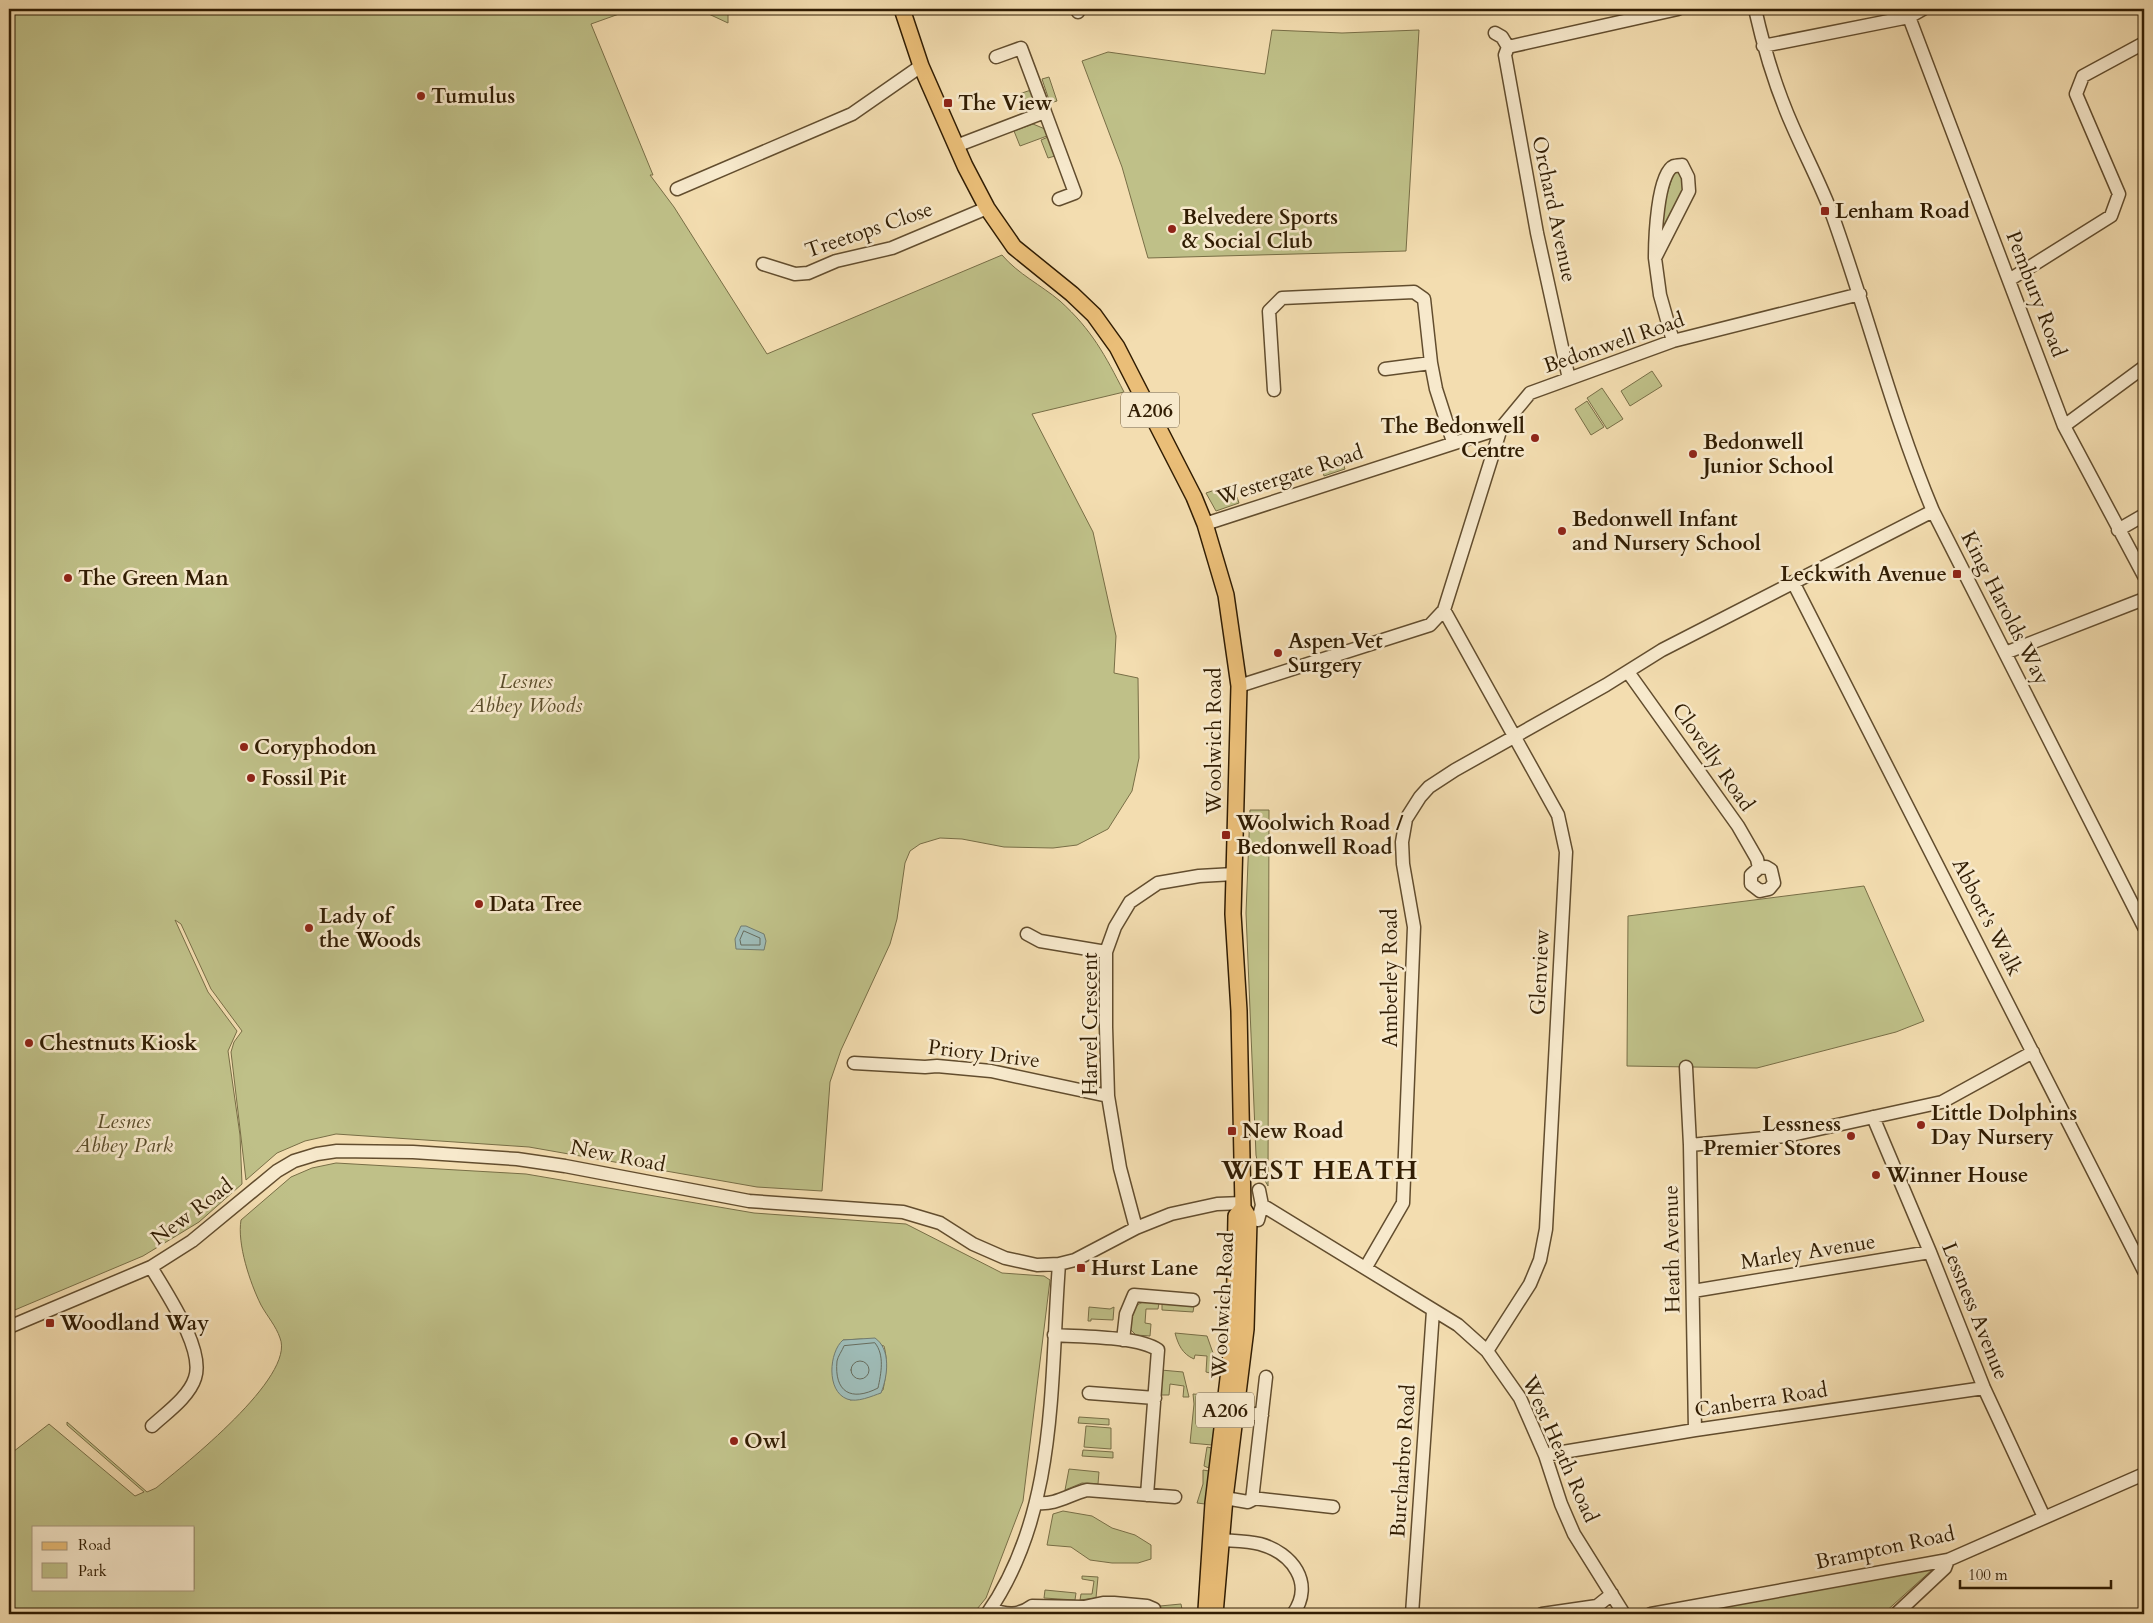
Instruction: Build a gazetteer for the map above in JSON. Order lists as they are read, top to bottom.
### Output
{
  "streets": {
    "main road": ["A206", "Woolwich Road"],
    "street": [
      "Orchard Avenue",
      "Treetops Close",
      "Pembury Road",
      "Bedonwell Road",
      "Westergate Road",
      "King Harolds Way",
      "Clovelly Road",
      "Abbott's Walk",
      "Glenview",
      "Amberley Road",
      "Harvel Crescent",
      "Priory Drive",
      "New Road",
      "Heath Avenue",
      "Marley Avenue",
      "Lessness Avenue",
      "Canberra Road",
      "West Heath Road",
      "Burcharbro Road",
      "Brampton Road"
    ]
  },
  "crossings": [
    ["Orchard Avenue", "Bedonwell Road"],
    ["Treetops Close", "Woolwich Road"],
    ["Bedonwell Road", "Westergate Road"],
    ["Bedonwell Road", "King Harolds Way"],
    ["Bedonwell Road", "Glenview"],
    ["Westergate Road", "Woolwich Road"],
    ["Woolwich Road", "Harvel Crescent"],
    ["Woolwich Road", "New Road"],
    ["Glenview", "Amberley Road"],
    ["Glenview", "West Heath Road"],
    ["Amberley Road", "West Heath Road"],
    ["Harvel Crescent", "Priory Drive"],
    ["Harvel Crescent", "New Road"],
    ["Heath Avenue", "Marley Avenue"],
    ["Heath Avenue", "Canberra Road"],
    ["Marley Avenue", "Lessness Avenue"],
    ["Lessness Avenue", "Canberra Road"],
    ["Lessness Avenue", "Brampton Road"],
    ["Canberra Road", "West Heath Road"],
    ["West Heath Road", "Burcharbro Road"]
  ],
  "districts": ["WEST HEATH"],
  "parks": ["Lesnes Abbey Woods", "Lesnes Abbey Park"],
  "places": {
    "other": [
      "Tumulus",
      "Belvedere Sports & Social Club",
      "The Bedonwell Centre",
      "Bedonwell Junior School",
      "Bedonwell Infant and Nursery School",
      "The Green Man",
      "Aspen Vet Surgery",
      "Coryphodon",
      "Fossil Pit",
      "Data Tree",
      "Lady of the Woods",
      "Chestnuts Kiosk",
      "Little Dolphins Day Nursery",
      "Lessness Premier Stores",
      "Winner House",
      "Owl"
    ],
    "transit": [
      "The View",
      "Lenham Road",
      "Leckwith Avenue",
      "Woolwich Road / Bedonwell Road",
      "New Road",
      "Hurst Lane",
      "Woodland Way"
    ]
  },
  "legend": ["Road", "Park"],
  "scale_bar": "100 m"
}
